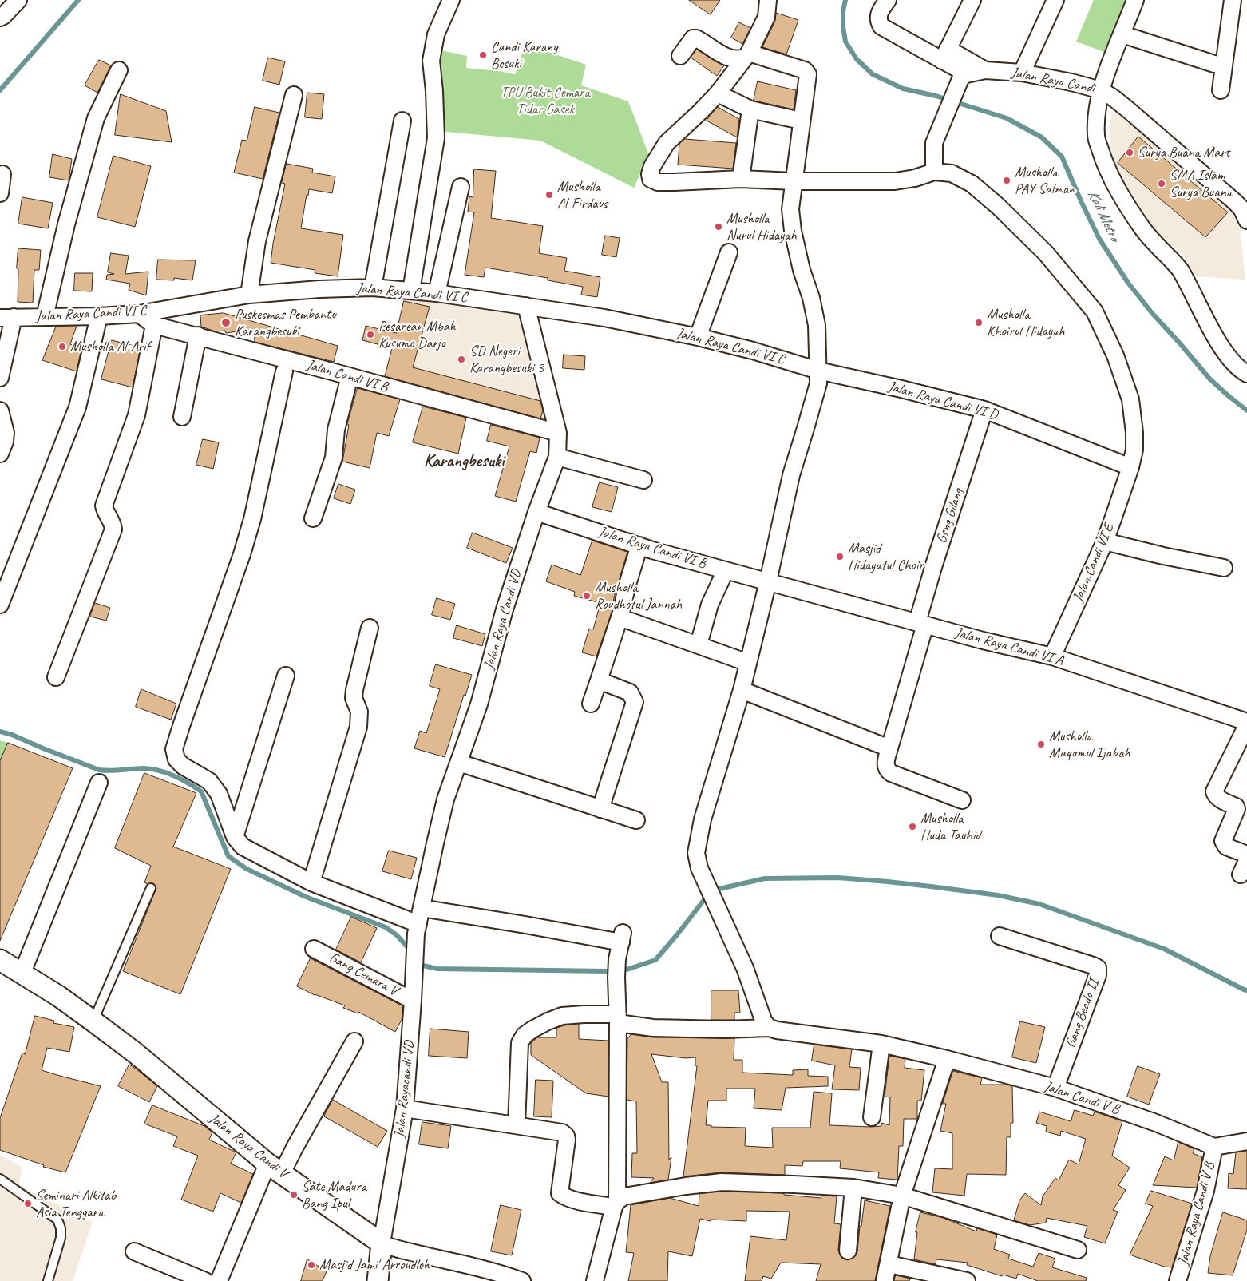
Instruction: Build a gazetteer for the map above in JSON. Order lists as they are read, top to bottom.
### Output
{
  "streets": {
    "street": [
      "Jalan Raya Candi",
      "Jalan Raya Candi VI C",
      "Jalan Candi VI B",
      "Jalan Raya Candi VI D",
      "Gsng Gilang",
      "Jalan Raya Candi VI B",
      "Jalan.Candi VI E",
      "Jalan Raya Candi VD",
      "Jalan Raya Candi VI A",
      "Gang Cemara V",
      "Gang Beado II",
      "Jalan Rayacandi VD",
      "Jalan Candi V B",
      "Jalan Raya Candi V",
      "Jalan Raya Candi V B"
    ]
  },
  "crossings": [
    ["Jalan Raya Candi VI C", "Jalan Candi VI B"],
    ["Jalan Raya Candi VI C", "Jalan Raya Candi VI D"],
    ["Jalan Raya Candi VI C", "Jalan Raya Candi VD"],
    ["Jalan Candi VI B", "Jalan Raya Candi VD"],
    ["Jalan Raya Candi VI D", "Gsng Gilang"],
    ["Jalan Raya Candi VI D", "Jalan.Candi VI E"],
    ["Gsng Gilang", "Jalan Raya Candi VI A"],
    ["Jalan Raya Candi VI B", "Jalan Raya Candi VD"],
    ["Jalan Raya Candi VI B", "Jalan Raya Candi VI A"],
    ["Jalan.Candi VI E", "Jalan Raya Candi VI A"],
    ["Jalan Raya Candi VD", "Jalan Rayacandi VD"],
    ["Gang Cemara V", "Jalan Rayacandi VD"],
    ["Gang Beado II", "Jalan Candi V B"],
    ["Jalan Rayacandi VD", "Jalan Raya Candi V"],
    ["Jalan Candi V B", "Jalan Raya Candi V B"]
  ],
  "districts": ["Karangbesuki"],
  "water": ["Kali Metro"],
  "parks": ["TPU Bukit Cemara Tidar Gasek"],
  "places": [
    "Candi Karang Besuki",
    "Surya Buana Mart",
    "Musholla PAY Salman",
    "SMA Islam Surya Buana",
    "Musholla Al-Firdaus",
    "Musholla Nurul Hidayah",
    "Puskesmas Pembantu Karangbesuki",
    "Musholla Khoirul Hidayah",
    "Pesarean Mbah Kusumo Darjo",
    "Musholla Al-Arif",
    "SD Negeri Karangbesuki 3",
    "Masjid Hidayatul Choir",
    "Musholla Roudhotul Jannah",
    "Musholla Maqomul Ijabah",
    "Musholla Huda Tauhid",
    "Sate Madura Bang Ipul",
    "Seminari Alkitab Asia Tenggara",
    "Masjid Jami' Arroudloh"
  ]
}
